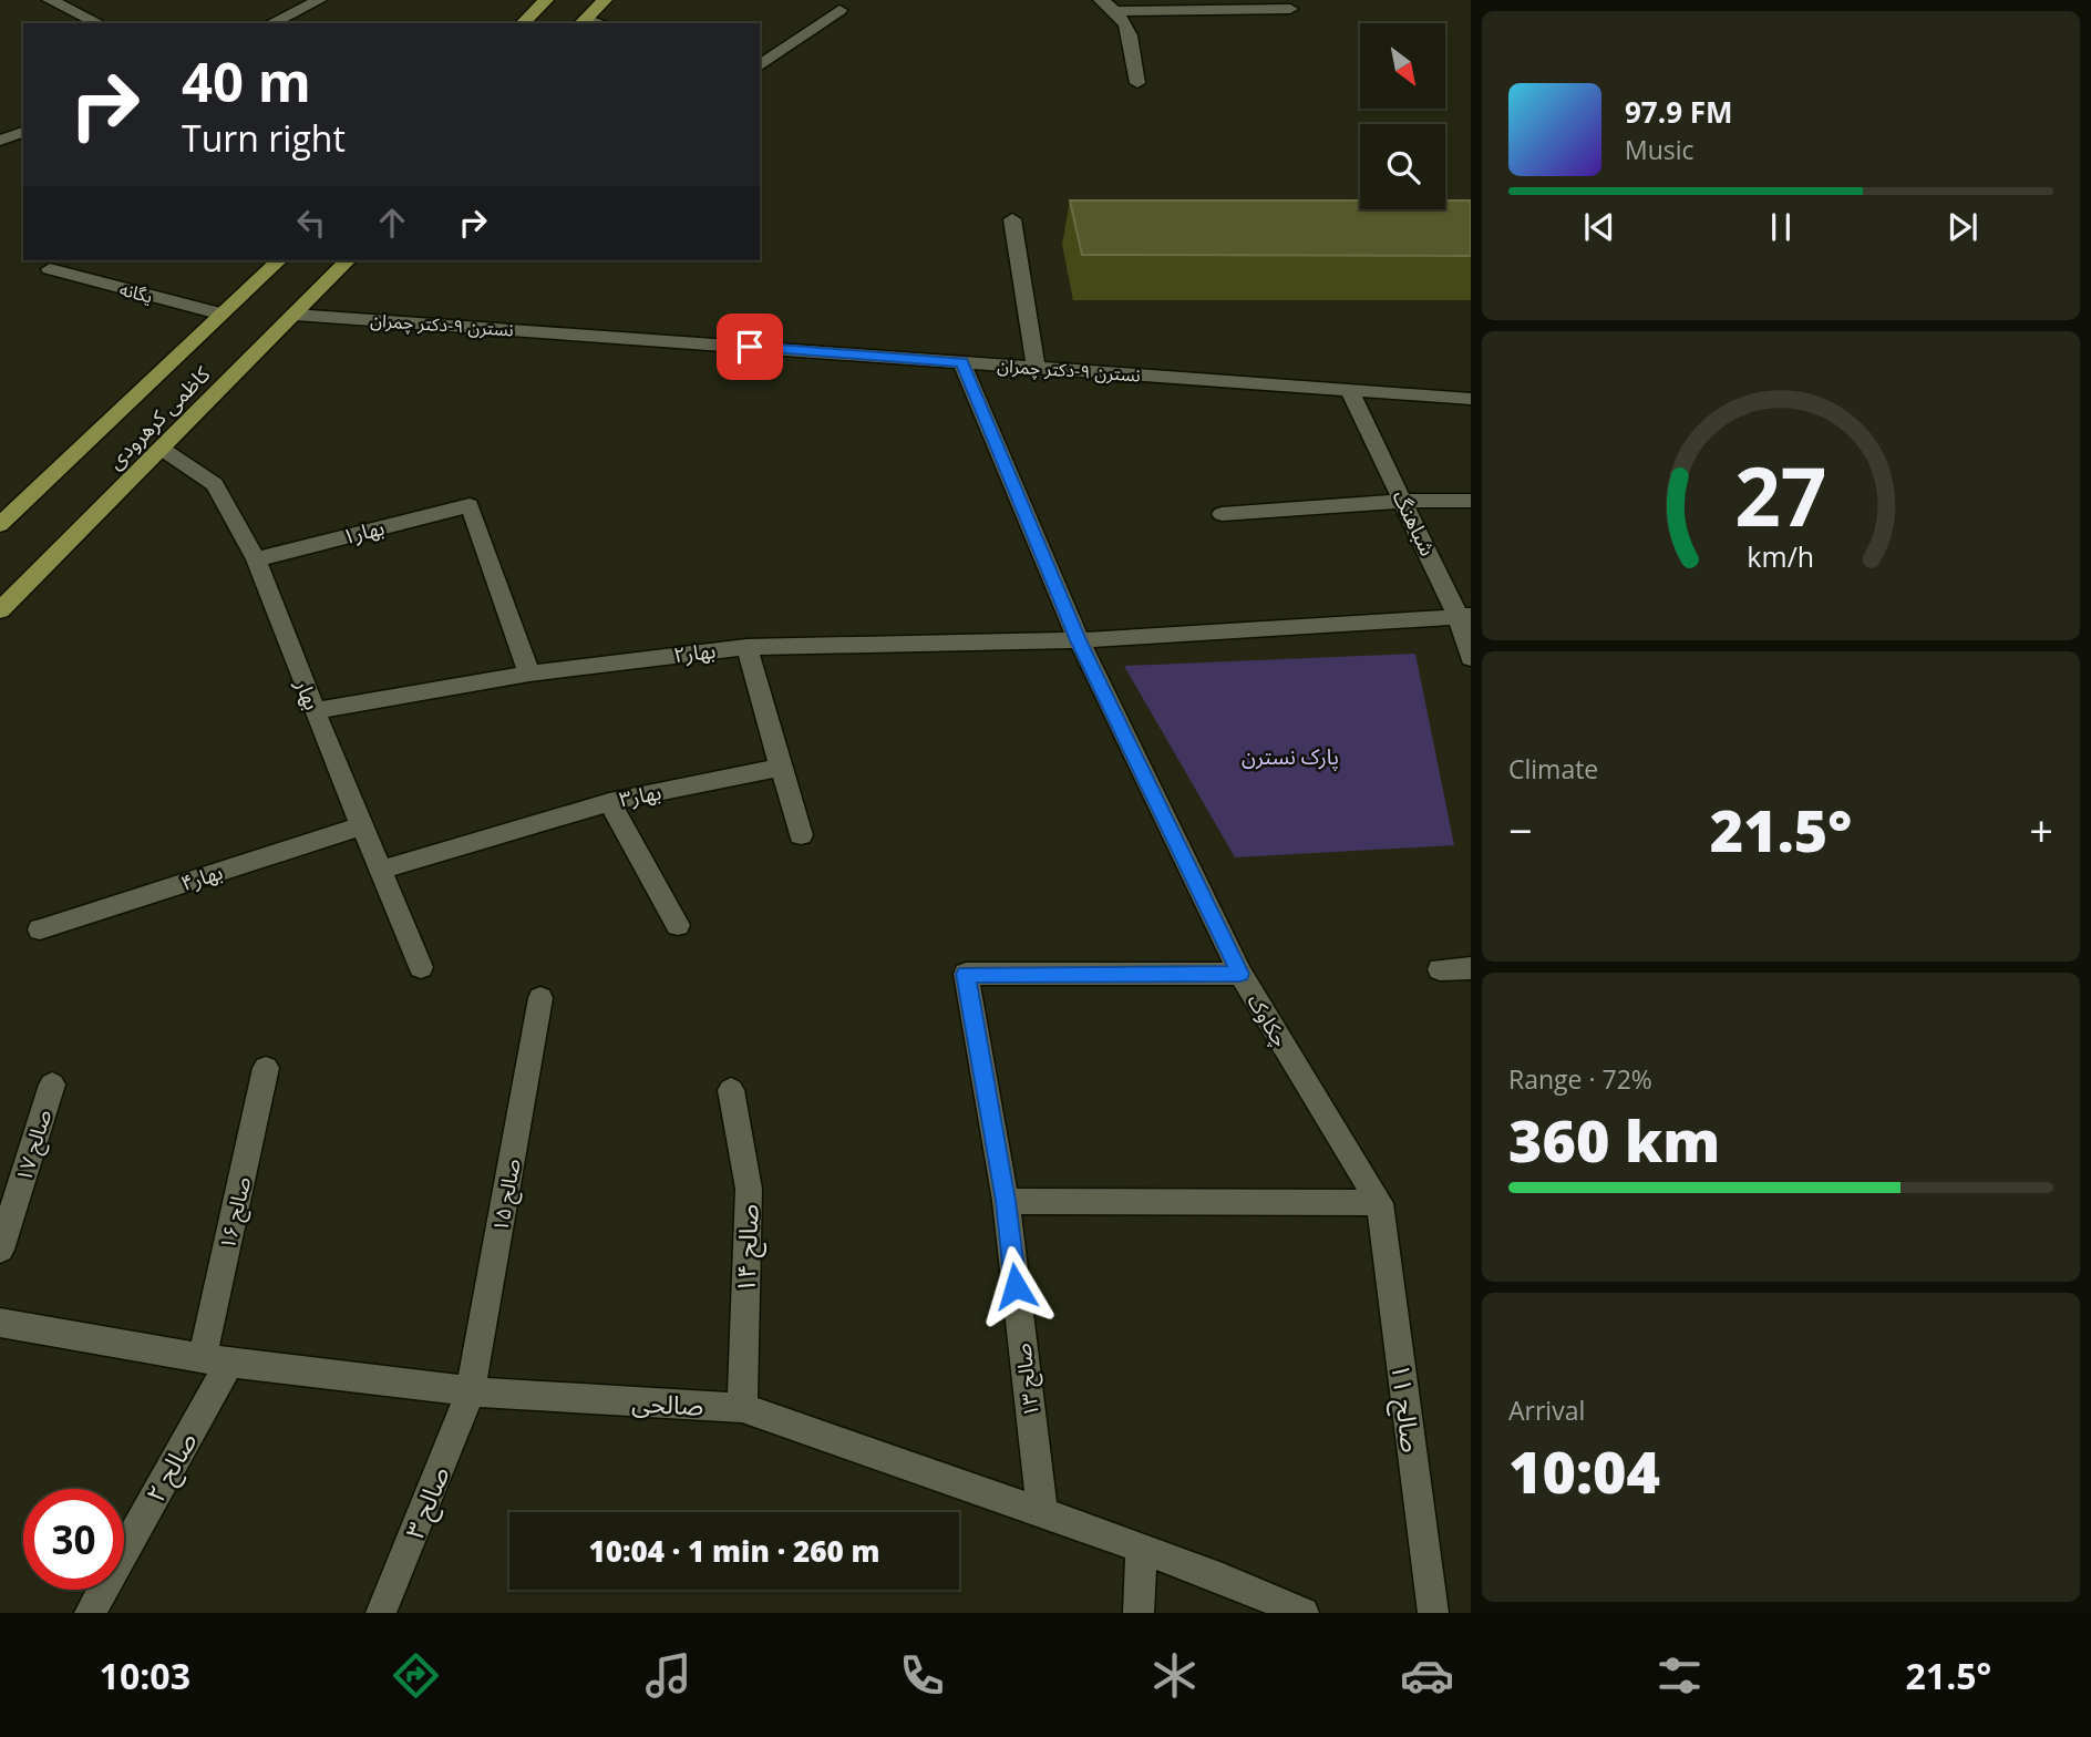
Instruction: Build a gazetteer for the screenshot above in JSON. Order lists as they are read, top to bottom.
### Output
{
  "streets": {
    "main road": ["کاظمی کرهرودی"],
    "street": [
      "یگانه",
      "نسترن ۹-دکتر چمران",
      "شباهنگ",
      "بهار۱",
      "بهار۲",
      "بهار",
      "بهار۳",
      "بهار۴",
      "چکاوک",
      "صالح ۱۷",
      "صالح ۱۵",
      "صالح ۱۶",
      "صالح ۱۴",
      "صالح ۱۳",
      "صالحی",
      "صالح ۱۱",
      "صالح ۲",
      "صالح ۳"
    ]
  },
  "crossings": [
    ["یگانه", "کاظمی کرهرودی"],
    ["نسترن ۹-دکتر چمران", "کاظمی کرهرودی"],
    ["نسترن ۹-دکتر چمران", "شباهنگ"],
    ["نسترن ۹-دکتر چمران", "چکاوک"],
    ["کاظمی کرهرودی", "بهار"],
    ["شباهنگ", "بهار۲"],
    ["بهار۱", "بهار۲"],
    ["بهار۱", "بهار"],
    ["بهار۲", "بهار"],
    ["بهار۲", "چکاوک"],
    ["بهار", "بهار۳"],
    ["بهار", "بهار۴"],
    ["چکاوک", "صالح ۱۳"],
    ["چکاوک", "صالح ۱۱"],
    ["صالح ۱۵", "صالحی"],
    ["صالح ۱۵", "صالح ۳"],
    ["صالح ۱۶", "صالحی"],
    ["صالح ۱۶", "صالح ۲"],
    ["صالح ۱۴", "صالحی"],
    ["صالح ۱۳", "صالحی"],
    ["صالحی", "صالح ۲"],
    ["صالحی", "صالح ۳"]
  ],
  "parks": ["پارک نسترن"],
  "north": "bottom right",
  "page": {
    "turn": ["40 m", "Turn right"],
    "song": ["97.9 FM", "Music"],
    "tile": [
      "Climate",
      ["Range · 72%", "360 km"],
      ["Arrival", "10:04"]
    ],
    "heat": ["−", "21.5°", "+"],
    "limit": "30",
    "trip": "10:04 · 1 min · 260 m",
    "tabs": ["10:03", "21.5°"],
    "gauge": ["27", "km/h"]
  }
}
